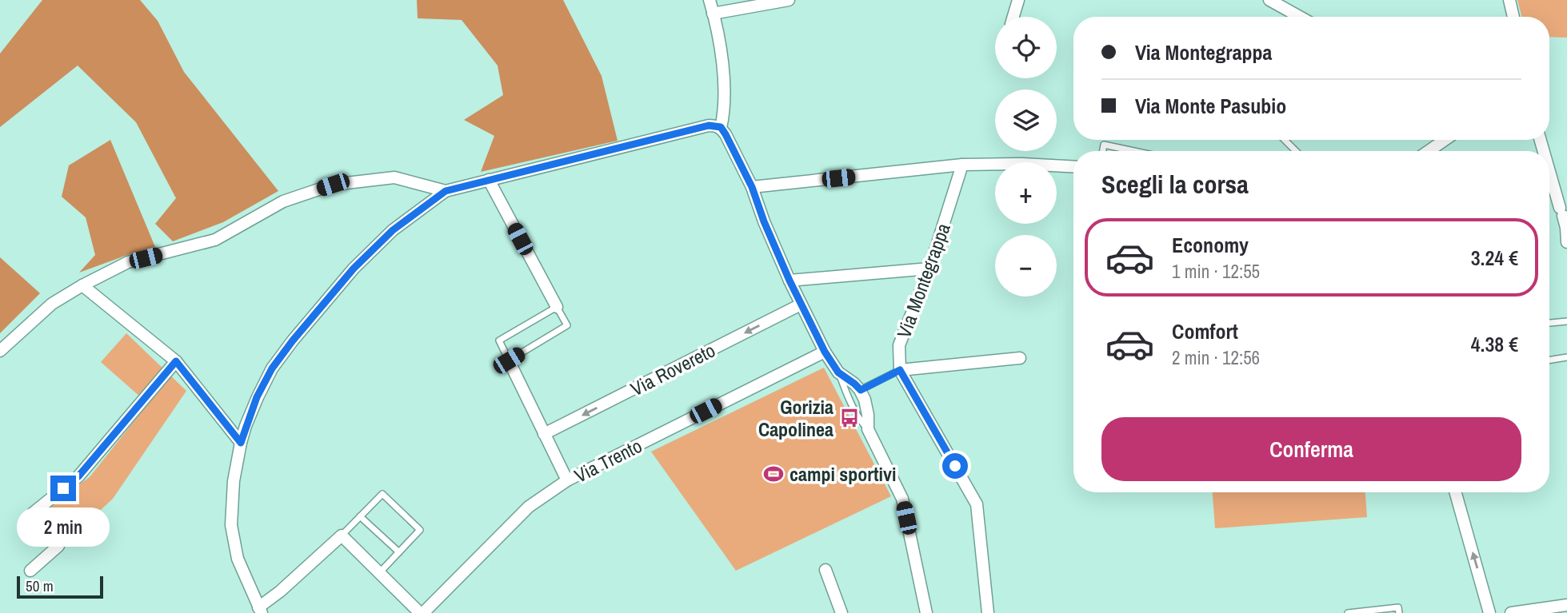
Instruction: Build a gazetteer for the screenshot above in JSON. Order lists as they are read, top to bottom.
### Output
{
  "streets": {
    "street": ["Via Montegrappa", "Via Rovereto", "Via Trento"]
  },
  "one_way": ["Via Rovereto"],
  "places": {
    "bus stop": ["Gorizia Capolinea"],
    "sports": ["campi sportivi"]
  },
  "scale_bar": "50 m",
  "page": {
    "map_buttons": ["+", "−"],
    "banner": ["Via Montegrappa", "Via Monte Pasubio"],
    "heading": "Scegli la corsa",
    "list": [
      {
        "name": "Economy",
        "note": "1 min · 12:55",
        "value": "3.24 €"
      },
      {
        "name": "Comfort",
        "note": "2 min · 12:56",
        "value": "4.38 €"
      }
    ],
    "buttons": "Conferma",
    "bubble": "2 min",
    "scale": "50 m"
  }
}
